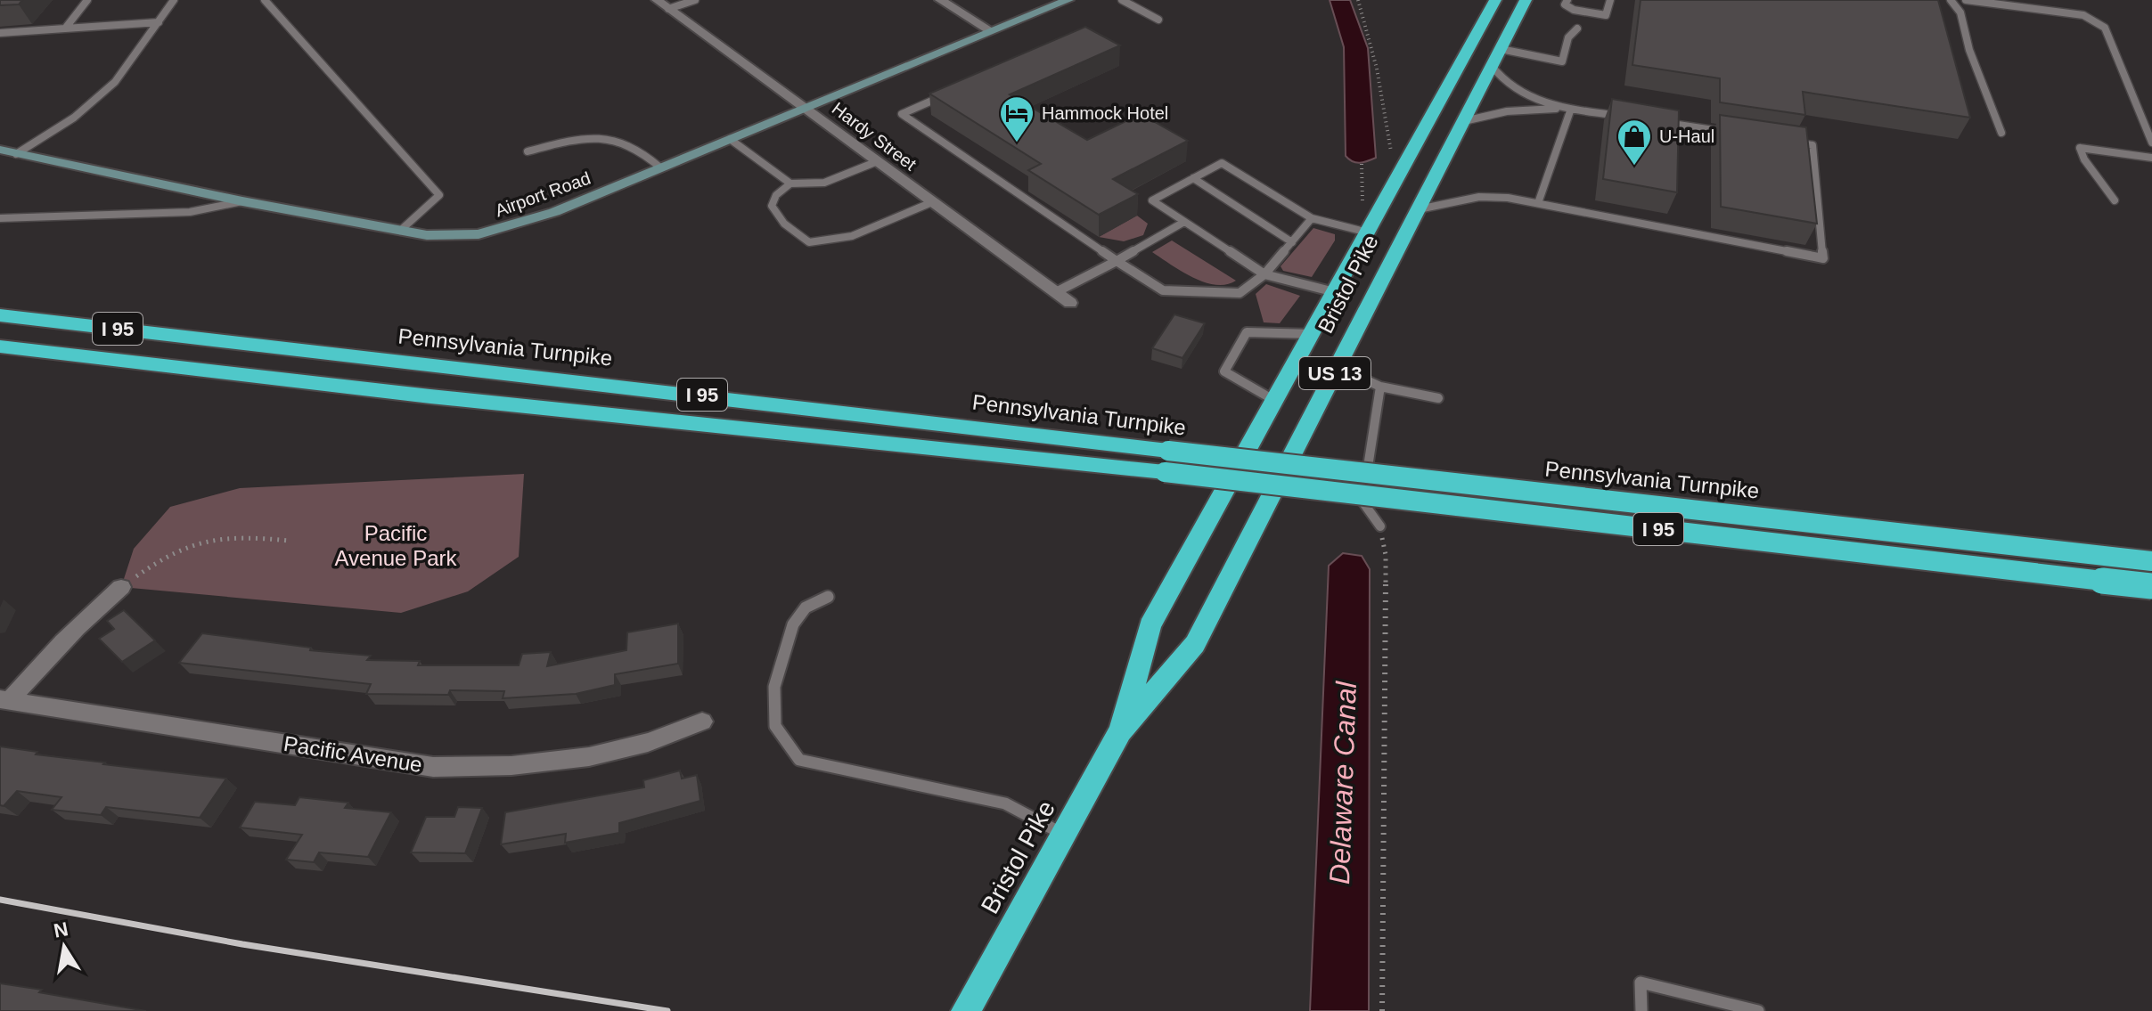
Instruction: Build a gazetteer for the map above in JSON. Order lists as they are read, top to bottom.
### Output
{
  "streets": {
    "highway": [
      "Bristol Pike",
      "I 95",
      "Pennsylvania Turnpike",
      "US 13"
    ],
    "street": ["Hardy Street", "Airport Road", "Pacific Avenue"]
  },
  "crossings": [
    ["Hardy Street", "Airport Road"]
  ],
  "water": ["Delaware Canal"],
  "parks": ["Pacific Avenue Park"],
  "places": {
    "hotel": ["Hammock Hotel"],
    "shop": ["U-Haul"]
  },
  "north": "top"
}
